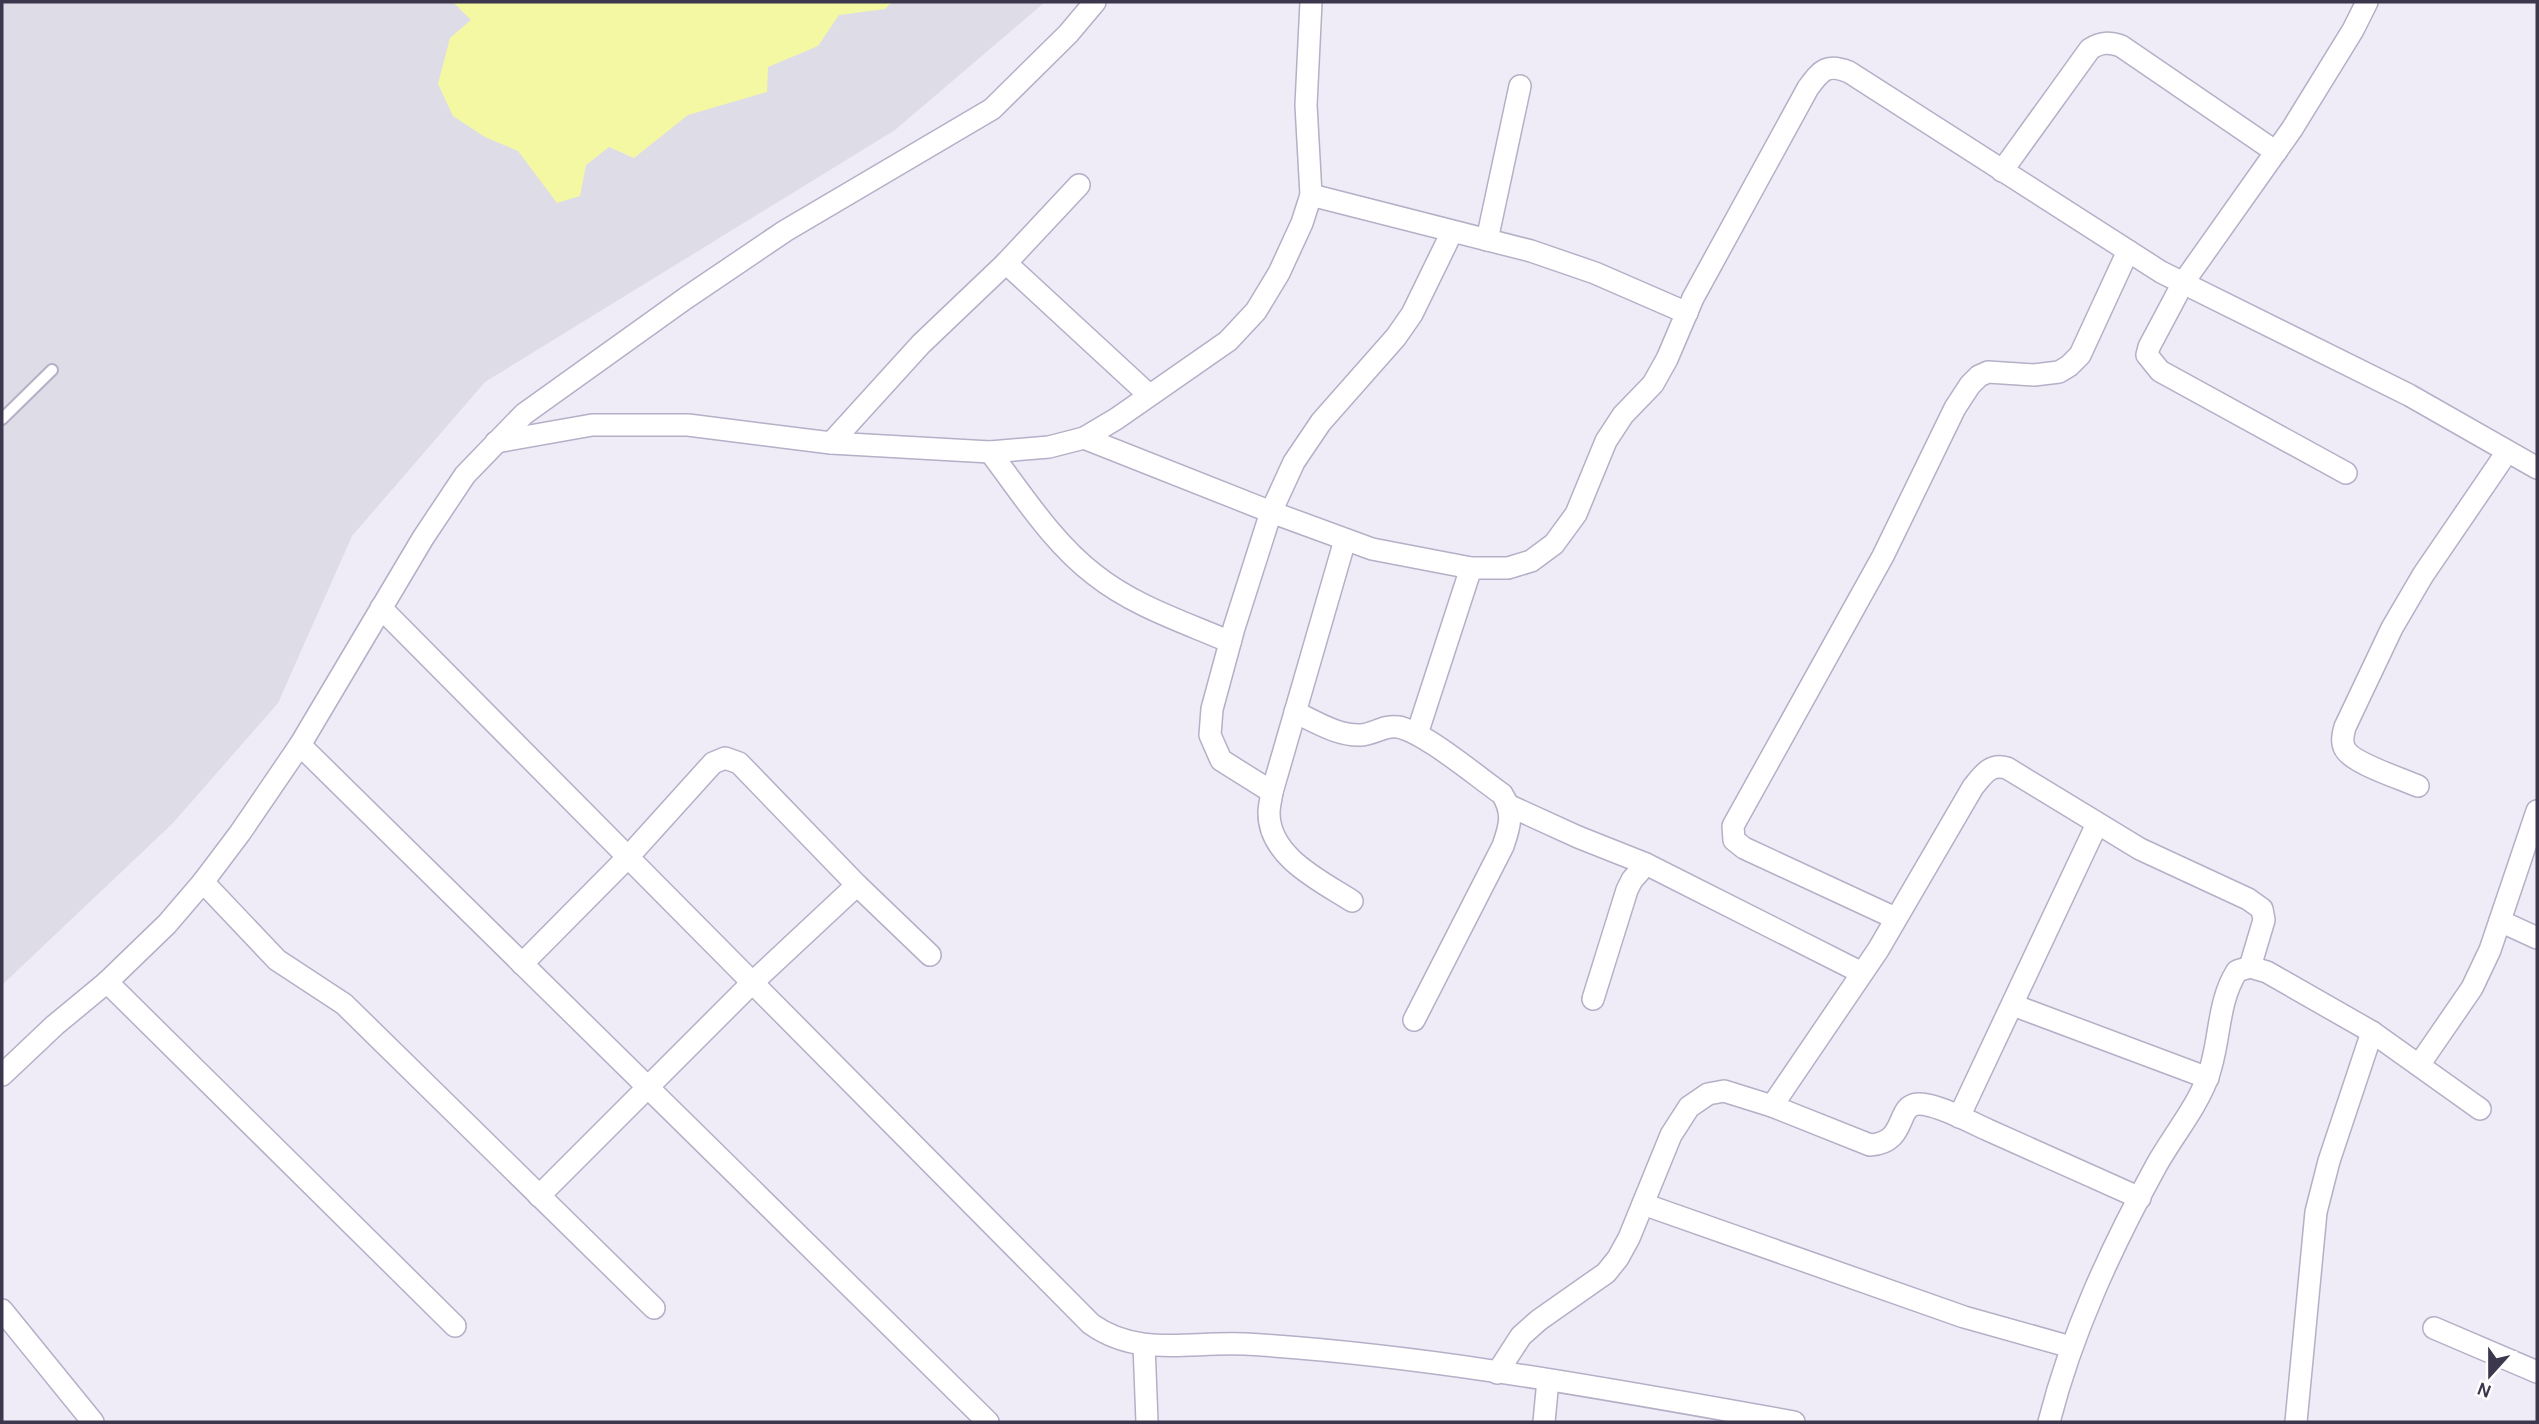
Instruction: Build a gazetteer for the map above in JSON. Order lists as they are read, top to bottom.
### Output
{
  "north": "bottom"
}
